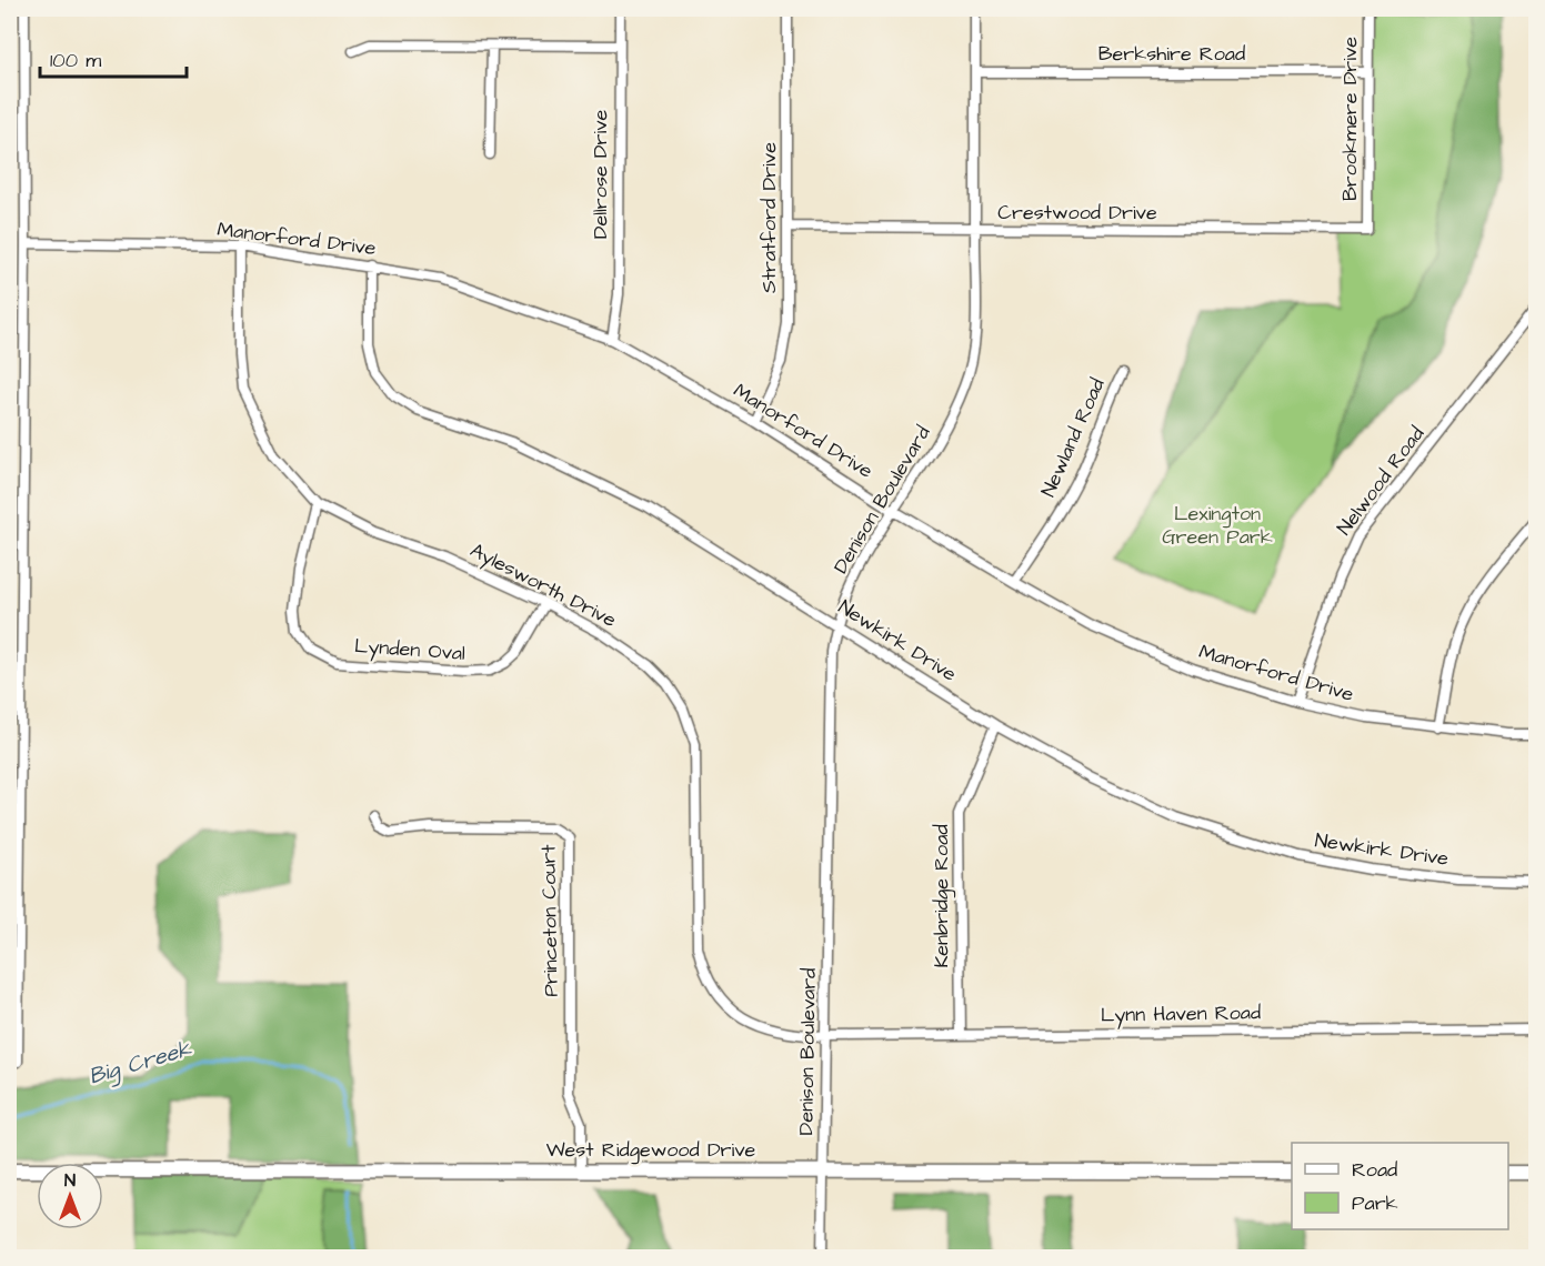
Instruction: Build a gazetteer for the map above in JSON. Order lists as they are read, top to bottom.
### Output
{
  "streets": {
    "main road": ["West Ridgewood Drive"],
    "street": [
      "Berkshire Road",
      "Brookmere Drive",
      "Dellrose Drive",
      "Crestwood Drive",
      "Stratford Drive",
      "Manorford Drive",
      "Newland Road",
      "Nelwood Road",
      "Denison Boulevard",
      "Aylesworth Drive",
      "Newkirk Drive",
      "Lynden Oval",
      "Kenbridge Road",
      "Princeton Court",
      "Lynn Haven Road"
    ]
  },
  "crossings": [
    ["Berkshire Road", "Brookmere Drive"],
    ["Berkshire Road", "Denison Boulevard"],
    ["Brookmere Drive", "Crestwood Drive"],
    ["Dellrose Drive", "Manorford Drive"],
    ["Crestwood Drive", "Stratford Drive"],
    ["Crestwood Drive", "Denison Boulevard"],
    ["Stratford Drive", "Manorford Drive"],
    ["Manorford Drive", "Newland Road"],
    ["Manorford Drive", "Nelwood Road"],
    ["Manorford Drive", "Denison Boulevard"],
    ["Manorford Drive", "Aylesworth Drive"],
    ["Manorford Drive", "Newkirk Drive"],
    ["Denison Boulevard", "Aylesworth Drive"],
    ["Denison Boulevard", "Newkirk Drive"],
    ["Denison Boulevard", "Lynn Haven Road"],
    ["Denison Boulevard", "West Ridgewood Drive"],
    ["Aylesworth Drive", "Lynden Oval"],
    ["Aylesworth Drive", "Lynn Haven Road"],
    ["Newkirk Drive", "Kenbridge Road"],
    ["Kenbridge Road", "Lynn Haven Road"],
    ["Princeton Court", "West Ridgewood Drive"]
  ],
  "water": ["Big Creek"],
  "parks": ["Lexington Green Park"],
  "legend": ["Road", "Park"],
  "scale_bar": "100 m",
  "north": "top"
}
